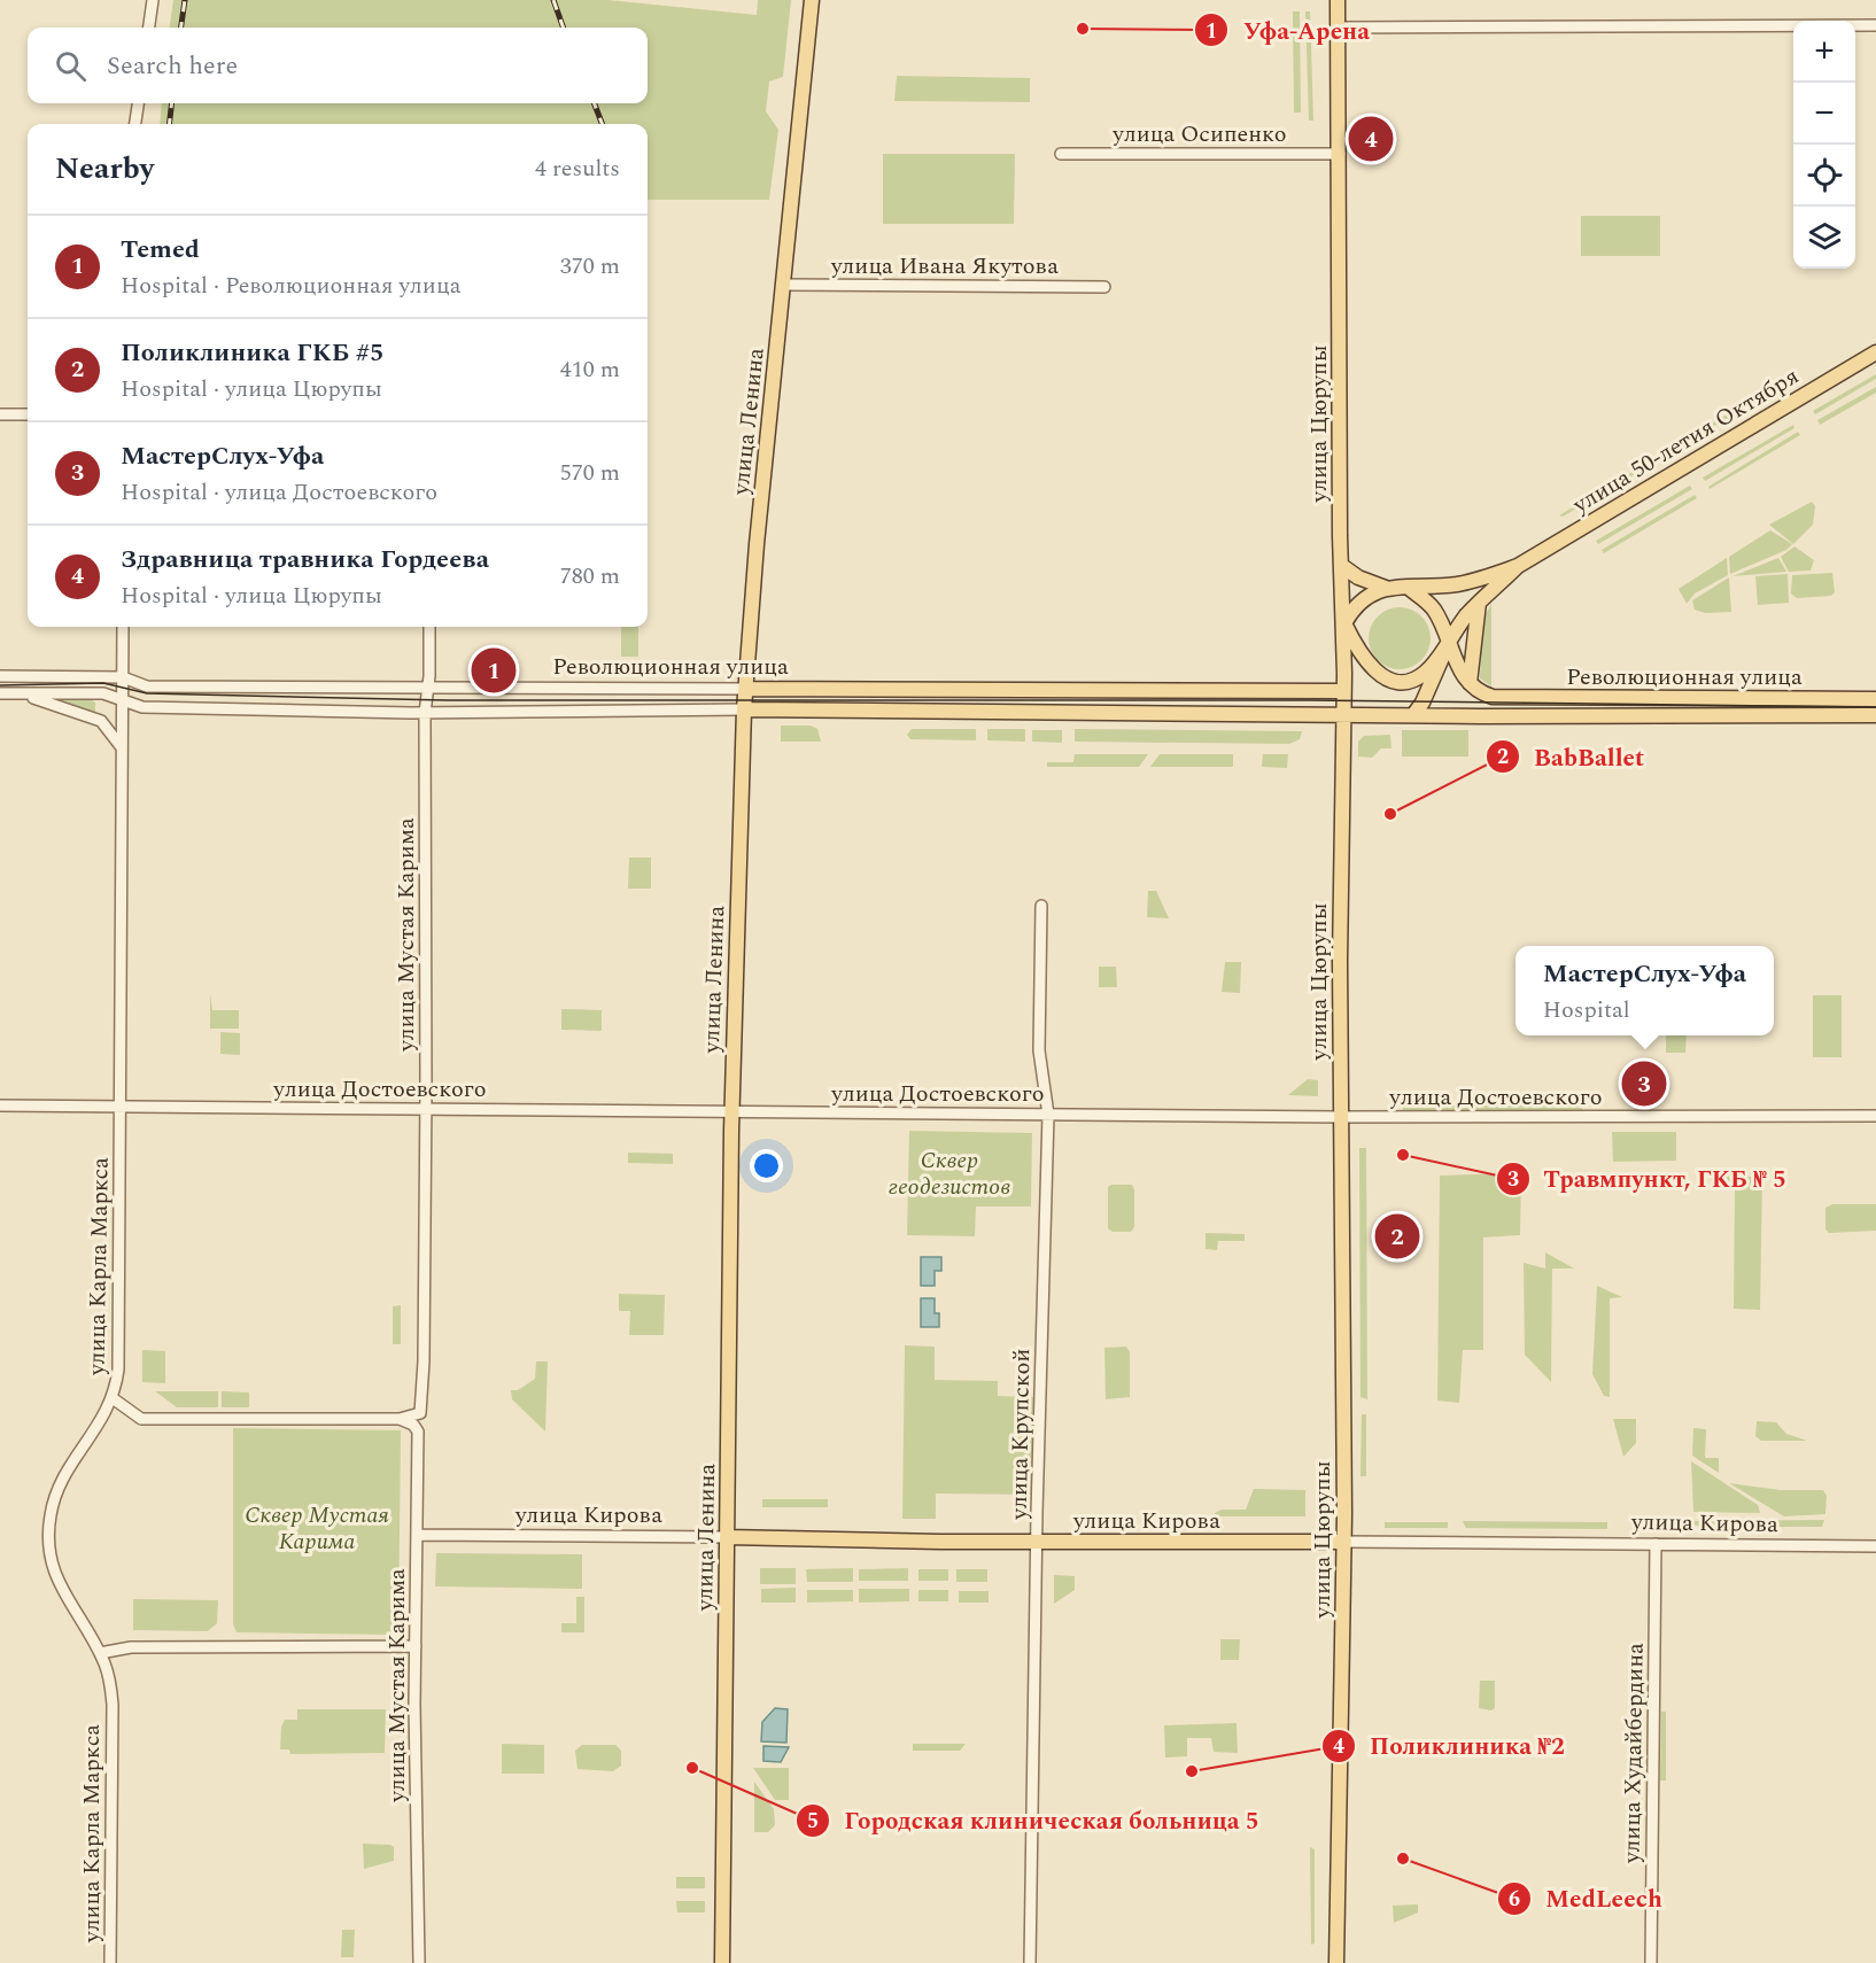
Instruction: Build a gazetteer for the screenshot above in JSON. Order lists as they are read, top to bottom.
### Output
{
  "streets": {
    "main road": [
      "улица Ленина",
      "улица Цюрупы",
      "улица 50-летия Октября",
      "Революционная улица",
      "улица Кирова"
    ],
    "street": [
      "улица Осипенко",
      "улица Ивана Якутова",
      "улица Мустая Карима",
      "улица Достоевского",
      "улица Карла Маркса",
      "улица Крупской",
      "улица Худайбердина"
    ]
  },
  "crossings": [
    ["улица Осипенко", "улица Цюрупы"],
    ["улица Ивана Якутова", "улица Ленина"],
    ["улица Ленина", "Революционная улица"],
    ["улица Ленина", "улица Достоевского"],
    ["улица Ленина", "улица Кирова"],
    ["улица Цюрупы", "улица 50-летия Октября"],
    ["улица Цюрупы", "Революционная улица"],
    ["улица Цюрупы", "улица Достоевского"],
    ["улица Цюрупы", "улица Кирова"],
    ["Революционная улица", "улица Мустая Карима"],
    ["Революционная улица", "улица Карла Маркса"],
    ["улица Мустая Карима", "улица Достоевского"],
    ["улица Мустая Карима", "улица Кирова"],
    ["улица Достоевского", "улица Карла Маркса"],
    ["улица Достоевского", "улица Крупской"],
    ["улица Крупской", "улица Кирова"],
    ["улица Кирова", "улица Худайбердина"]
  ],
  "parks": ["Сквер геодезистов", "Сквер Мустая Карима"],
  "places": [
    "Уфа-Арена",
    "BabBallet",
    "Травмпункт, ГКБ № 5",
    "Городская клиническая больница 5",
    "Поликлиника №2",
    "MedLeech"
  ],
  "page": {
    "map_buttons": ["+", "−"],
    "search": "Search here",
    "pins": [
      "4",
      "1",
      "3",
      "2"
    ],
    "heading": ["Nearby", "4 results"],
    "list": [
      {
        "mark": "1",
        "name": "Temed",
        "note": "Hospital · Революционная улица",
        "value": "370 m"
      },
      {
        "mark": "2",
        "name": "Поликлиника ГКБ #5",
        "note": "Hospital · улица Цюрупы",
        "value": "410 m"
      },
      {
        "mark": "3",
        "name": "МастерСлух-Уфа",
        "note": "Hospital · улица Достоевского",
        "value": "570 m"
      },
      {
        "mark": "4",
        "name": "Здравница травника Гордеева",
        "note": "Hospital · улица Цюрупы",
        "value": "780 m"
      }
    ],
    "popup": ["МастерСлух-Уфа", "Hospital"]
  }
}
